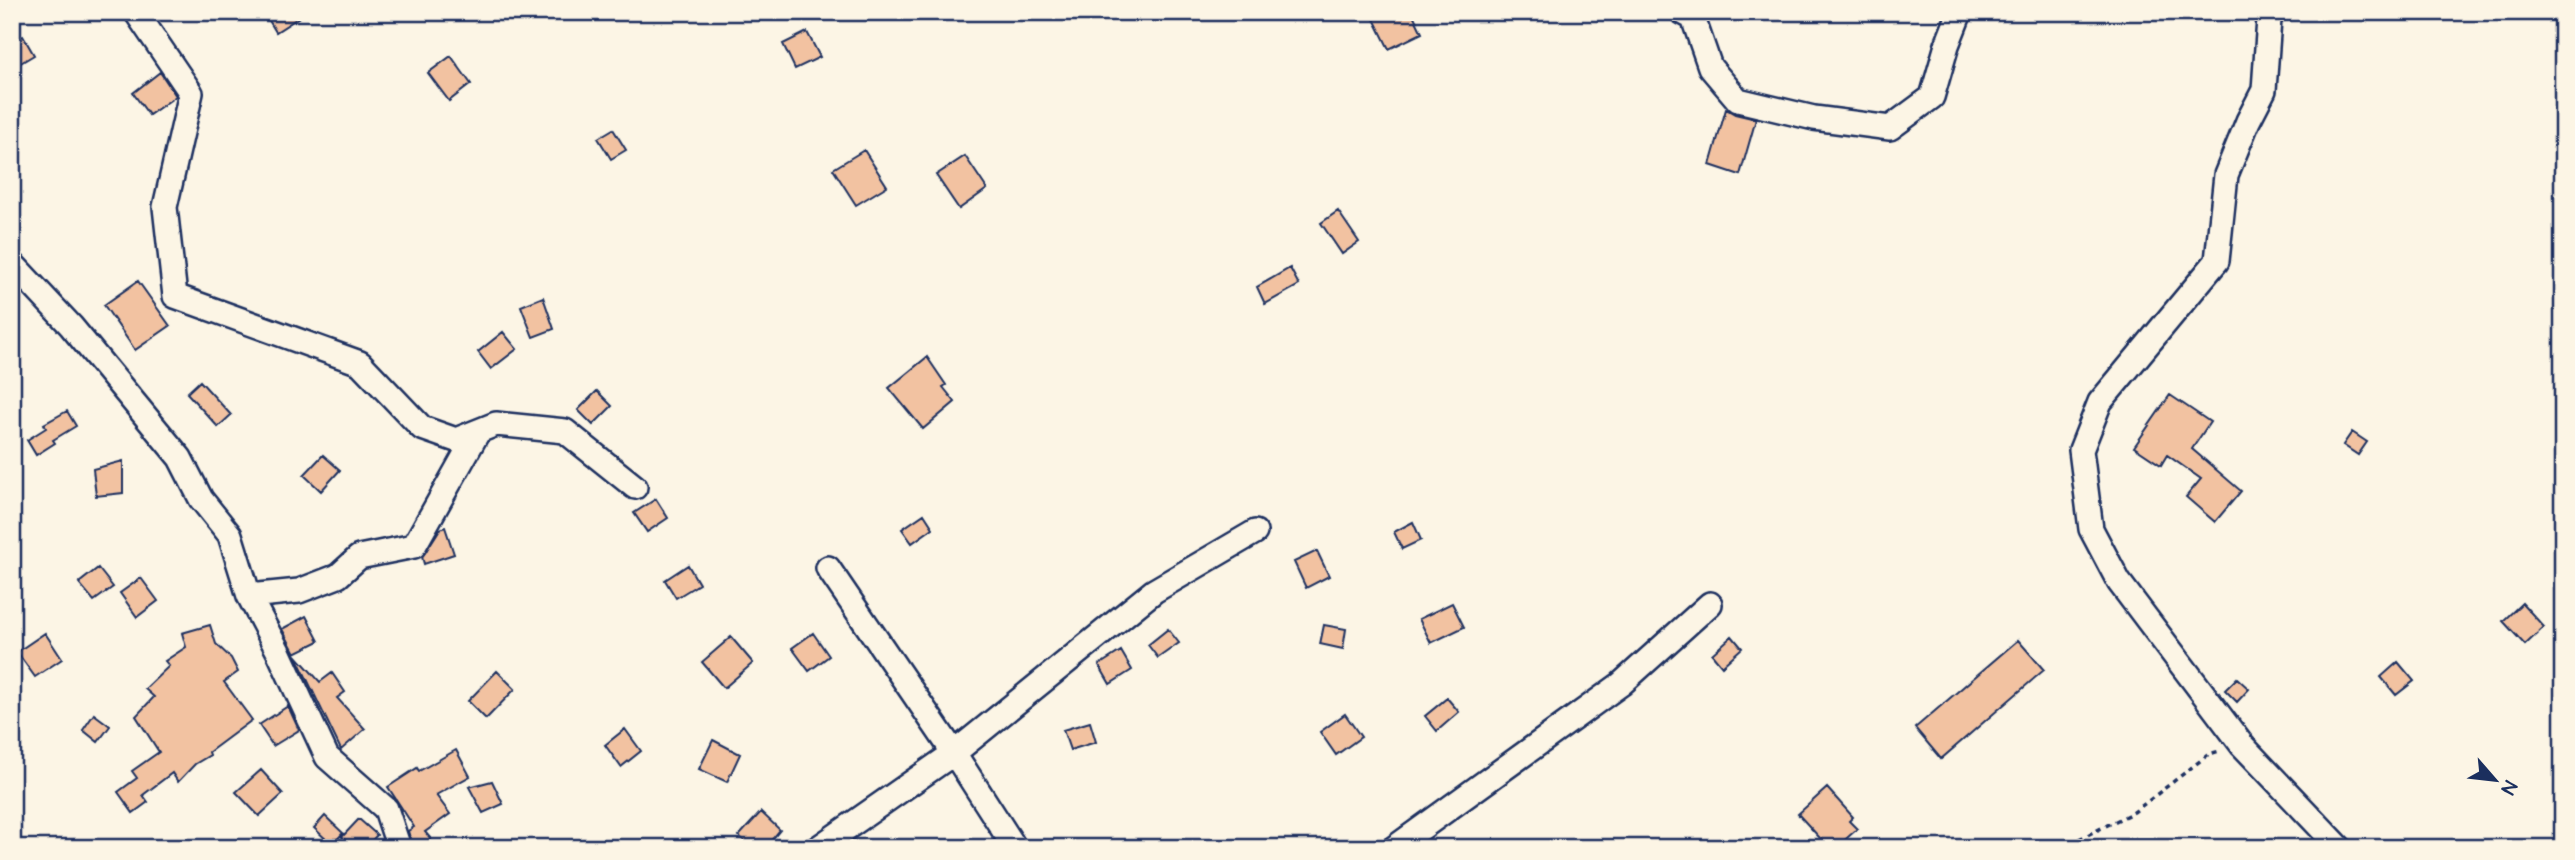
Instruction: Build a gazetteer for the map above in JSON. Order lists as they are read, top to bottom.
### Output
{
  "north": "bottom right"
}
